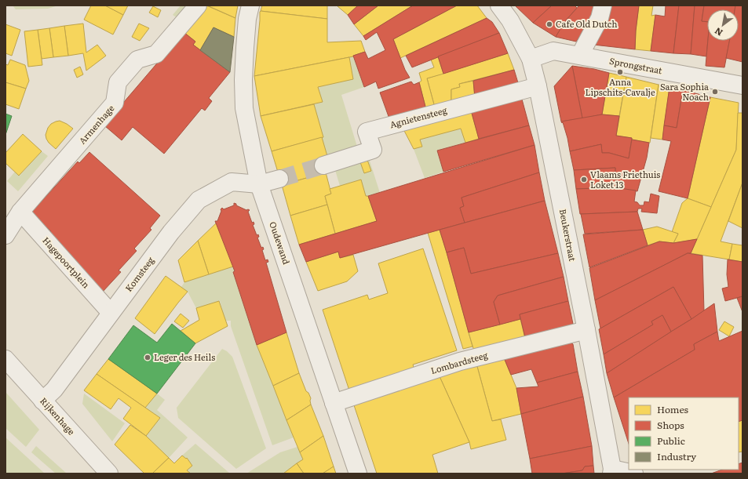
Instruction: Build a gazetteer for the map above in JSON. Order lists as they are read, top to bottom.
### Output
{
  "streets": {
    "street": [
      "Sprongstraat",
      "Agnietensteeg",
      "Armenhage",
      "Beukerstraat",
      "Oudewand",
      "Hagepoortplein",
      "Komsteeg",
      "Lombardsteeg",
      "Rijkenhage"
    ]
  },
  "crossings": [
    ["Sprongstraat", "Beukerstraat"],
    ["Agnietensteeg", "Beukerstraat"],
    ["Armenhage", "Hagepoortplein"],
    ["Beukerstraat", "Lombardsteeg"],
    ["Oudewand", "Komsteeg"],
    ["Oudewand", "Lombardsteeg"],
    ["Hagepoortplein", "Komsteeg"],
    ["Komsteeg", "Rijkenhage"]
  ],
  "places": [
    "Cafe Old Dutch",
    "Anna Lipschits-Cavalje",
    "Sara Sophia Noach",
    "Vlaams Friethuis Loket 13",
    "Leger des Heils"
  ],
  "legend": [
    "Homes",
    "Shops",
    "Public",
    "Industry"
  ],
  "north": "bottom left"
}
